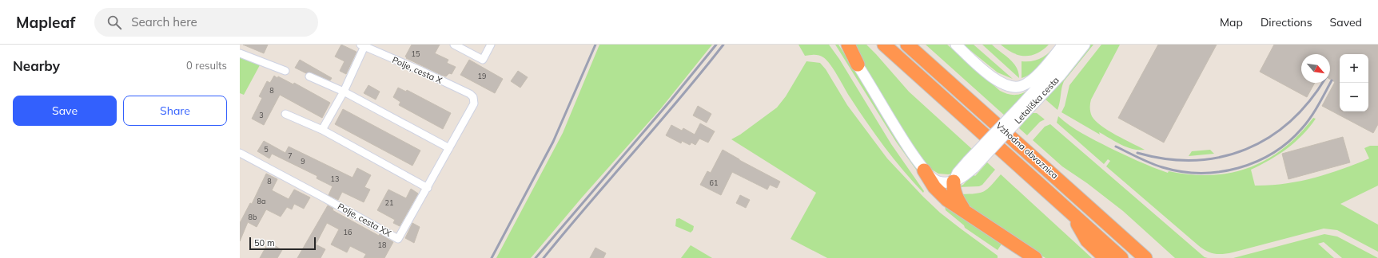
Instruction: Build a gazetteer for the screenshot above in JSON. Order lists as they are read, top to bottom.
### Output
{
  "streets": {
    "highway": ["Vzhodna obvoznica"],
    "main road": ["Letališka cesta"],
    "street": ["Polje, cesta X", "Polje, cesta XX"]
  },
  "house_numbers": [
    "15",
    "19",
    "8",
    "3",
    "5",
    "7",
    "9",
    "13",
    "8",
    "61",
    "8a",
    "21",
    "8b",
    "16",
    "18"
  ],
  "scale_bar": "50 m",
  "north": "bottom right",
  "page": {
    "header": "Mapleaf",
    "search": "Search here",
    "nav": ["Map", "Directions", "Saved"],
    "heading": ["Nearby", "0 results"],
    "map_buttons": ["+", "−"],
    "buttons": ["Save", "Share"],
    "scale": "50 m"
  }
}
